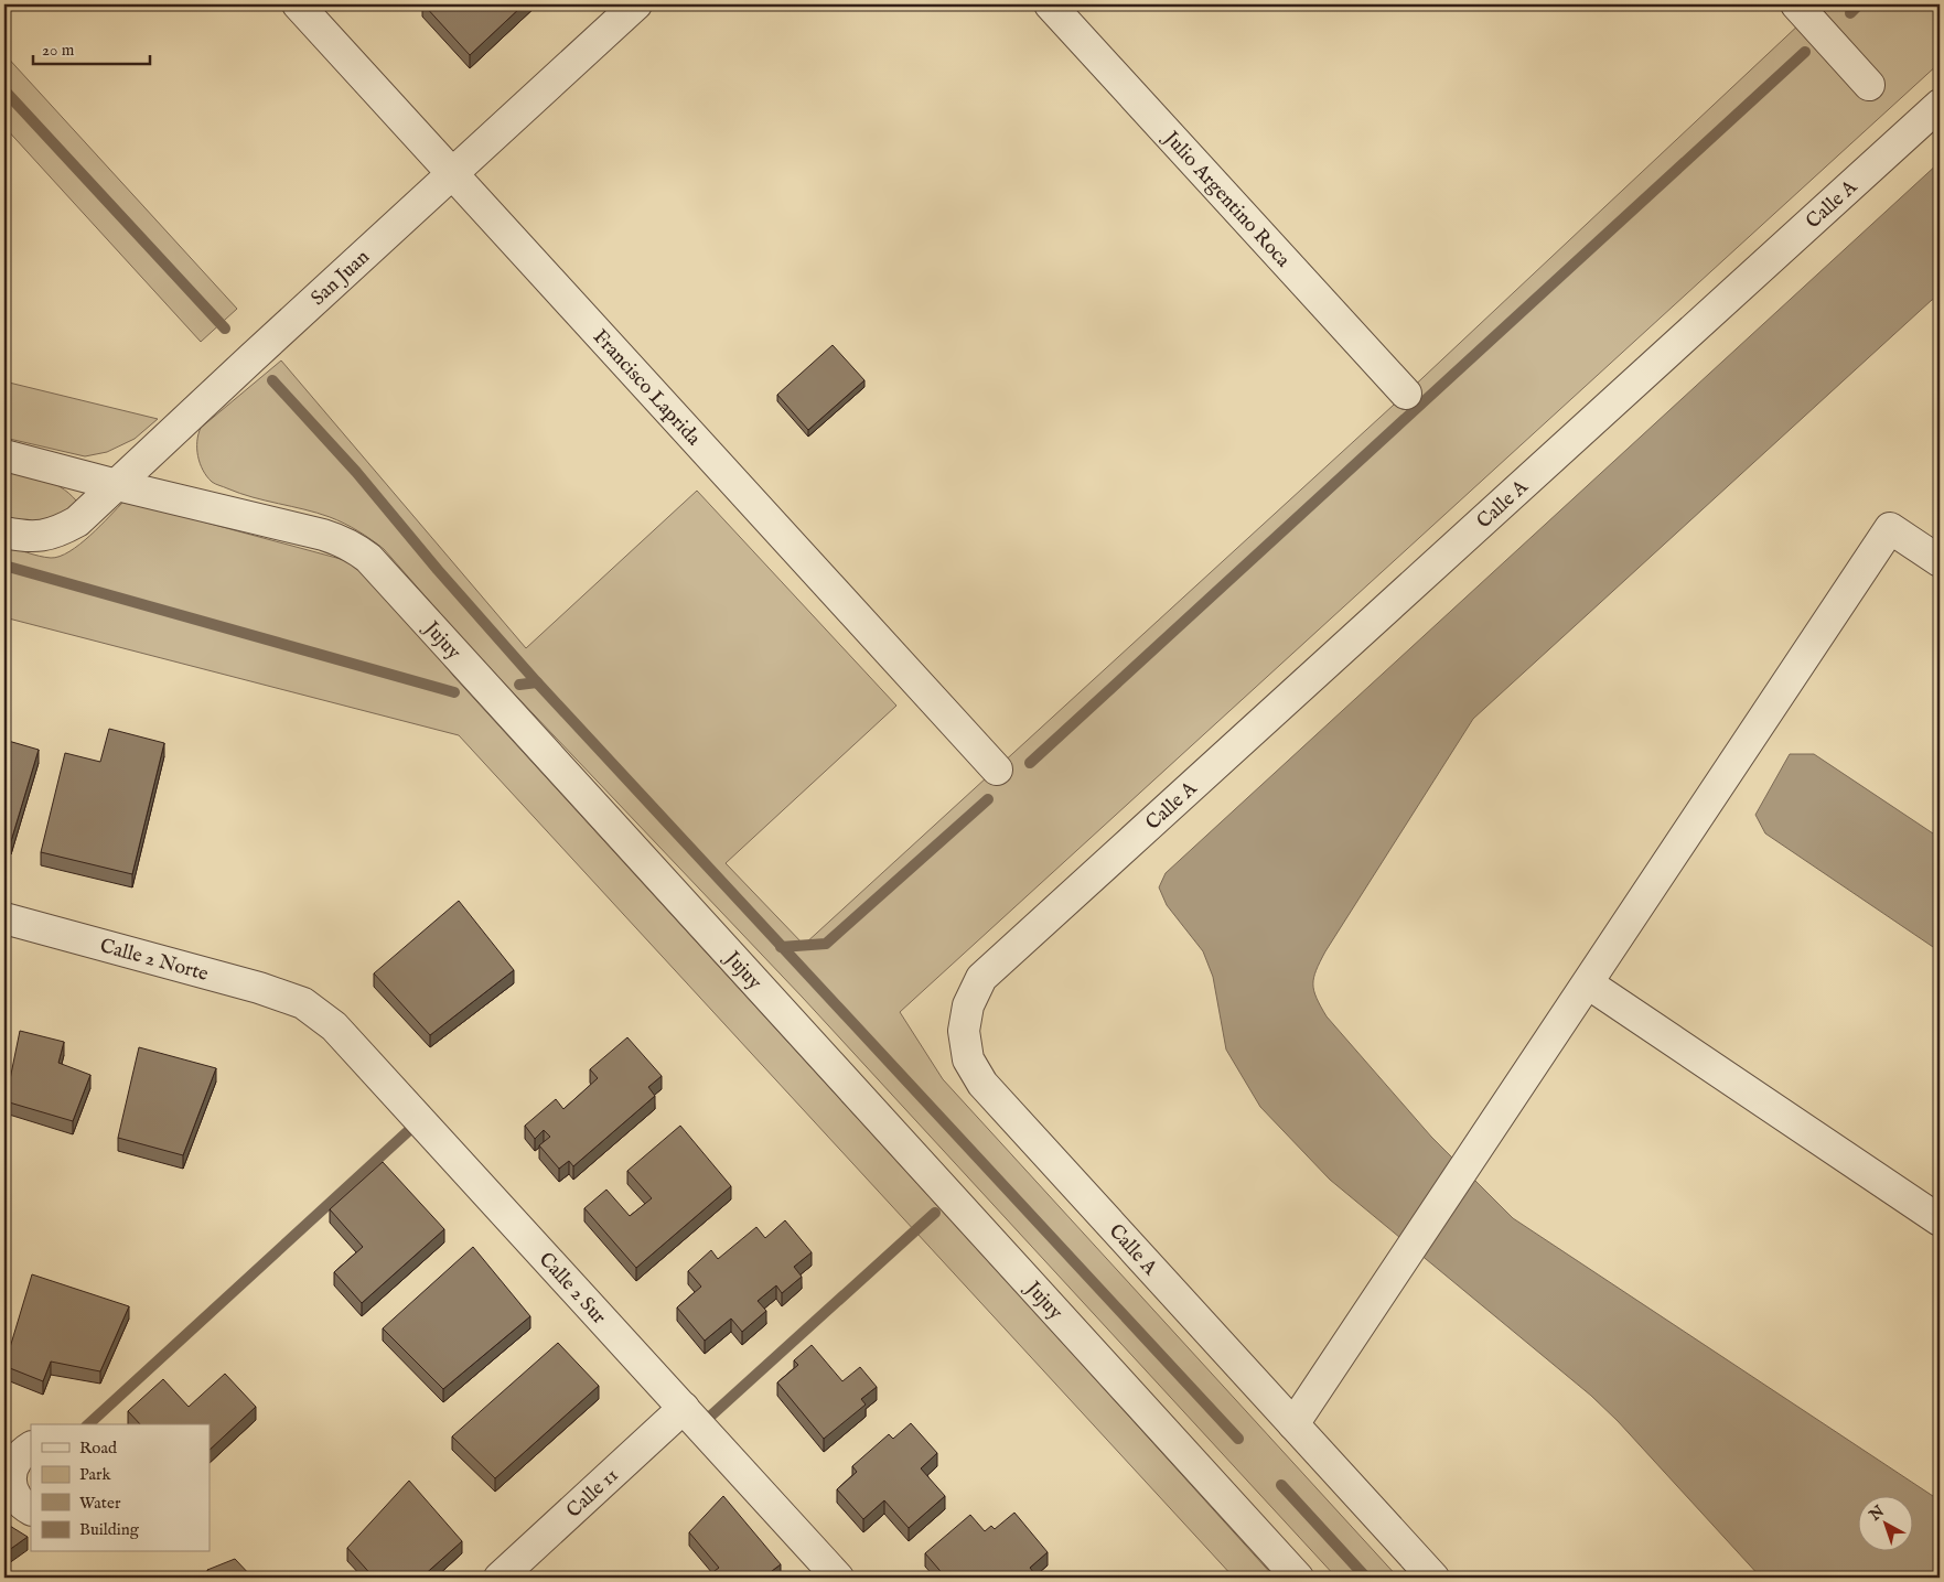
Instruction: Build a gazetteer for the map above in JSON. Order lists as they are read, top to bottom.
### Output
{
  "streets": {
    "street": [
      "Julio Argentino Roca",
      "Calle A",
      "San Juan",
      "Francisco Laprida",
      "Jujuy",
      "Calle 2 Norte",
      "Calle 2 Sur",
      "Calle 11"
    ]
  },
  "crossings": [
    ["San Juan", "Francisco Laprida"],
    ["San Juan", "Jujuy"],
    ["Calle 2 Norte", "Calle 2 Sur"],
    ["Calle 2 Sur", "Calle 11"]
  ],
  "legend": [
    "Road",
    "Park",
    "Water",
    "Building"
  ],
  "scale_bar": "20 m",
  "north": "top left"
}
